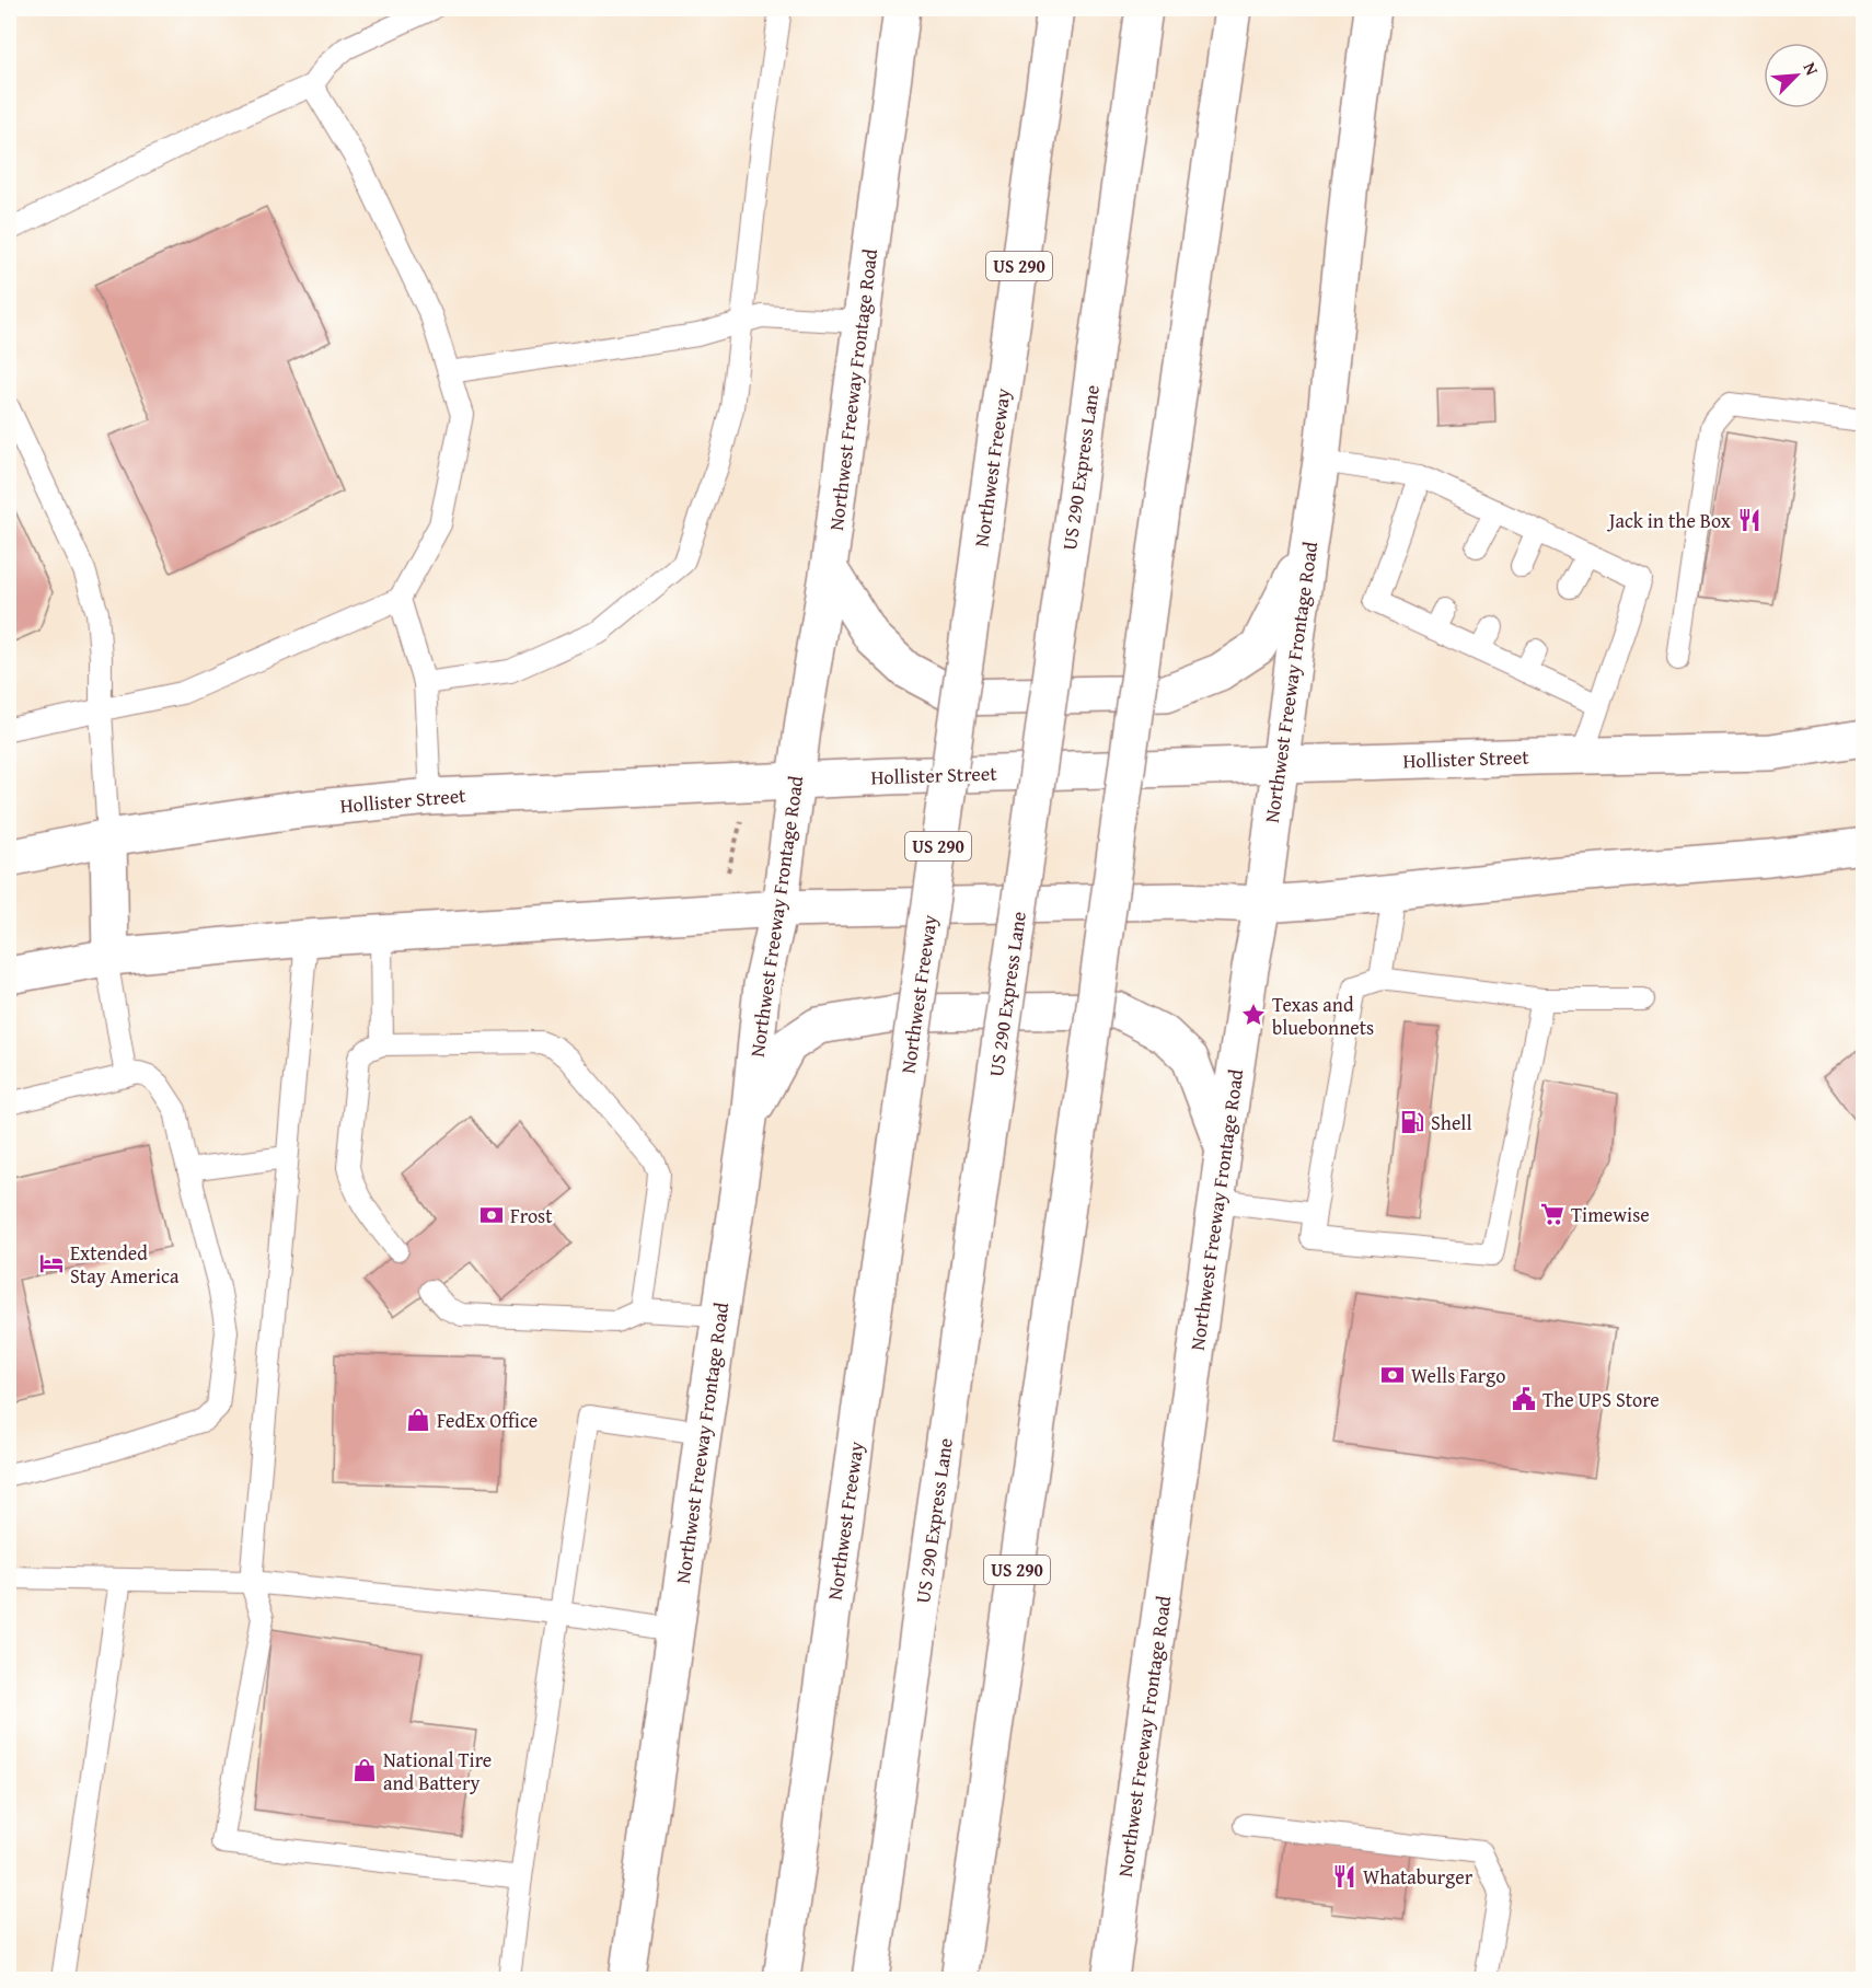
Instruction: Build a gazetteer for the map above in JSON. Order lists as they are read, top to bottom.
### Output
{
  "streets": {
    "main road": [
      "US 290",
      "Northwest Freeway Frontage Road",
      "Northwest Freeway",
      "US 290 Express Lane",
      "Hollister Street"
    ]
  },
  "crossings": [
    ["Northwest Freeway Frontage Road", "Hollister Street"]
  ],
  "places": {
    "restaurant": ["Jack in the Box", "Whataburger"],
    "place": ["Texas and bluebonnets"],
    "fuel station": ["Shell"],
    "supermarket": ["Timewise"],
    "bank": ["Frost", "Wells Fargo"],
    "hotel": ["Extended Stay America"],
    "public building": ["The UPS Store"],
    "shop": ["FedEx Office", "National Tire and Battery"]
  },
  "north": "top right"
}
